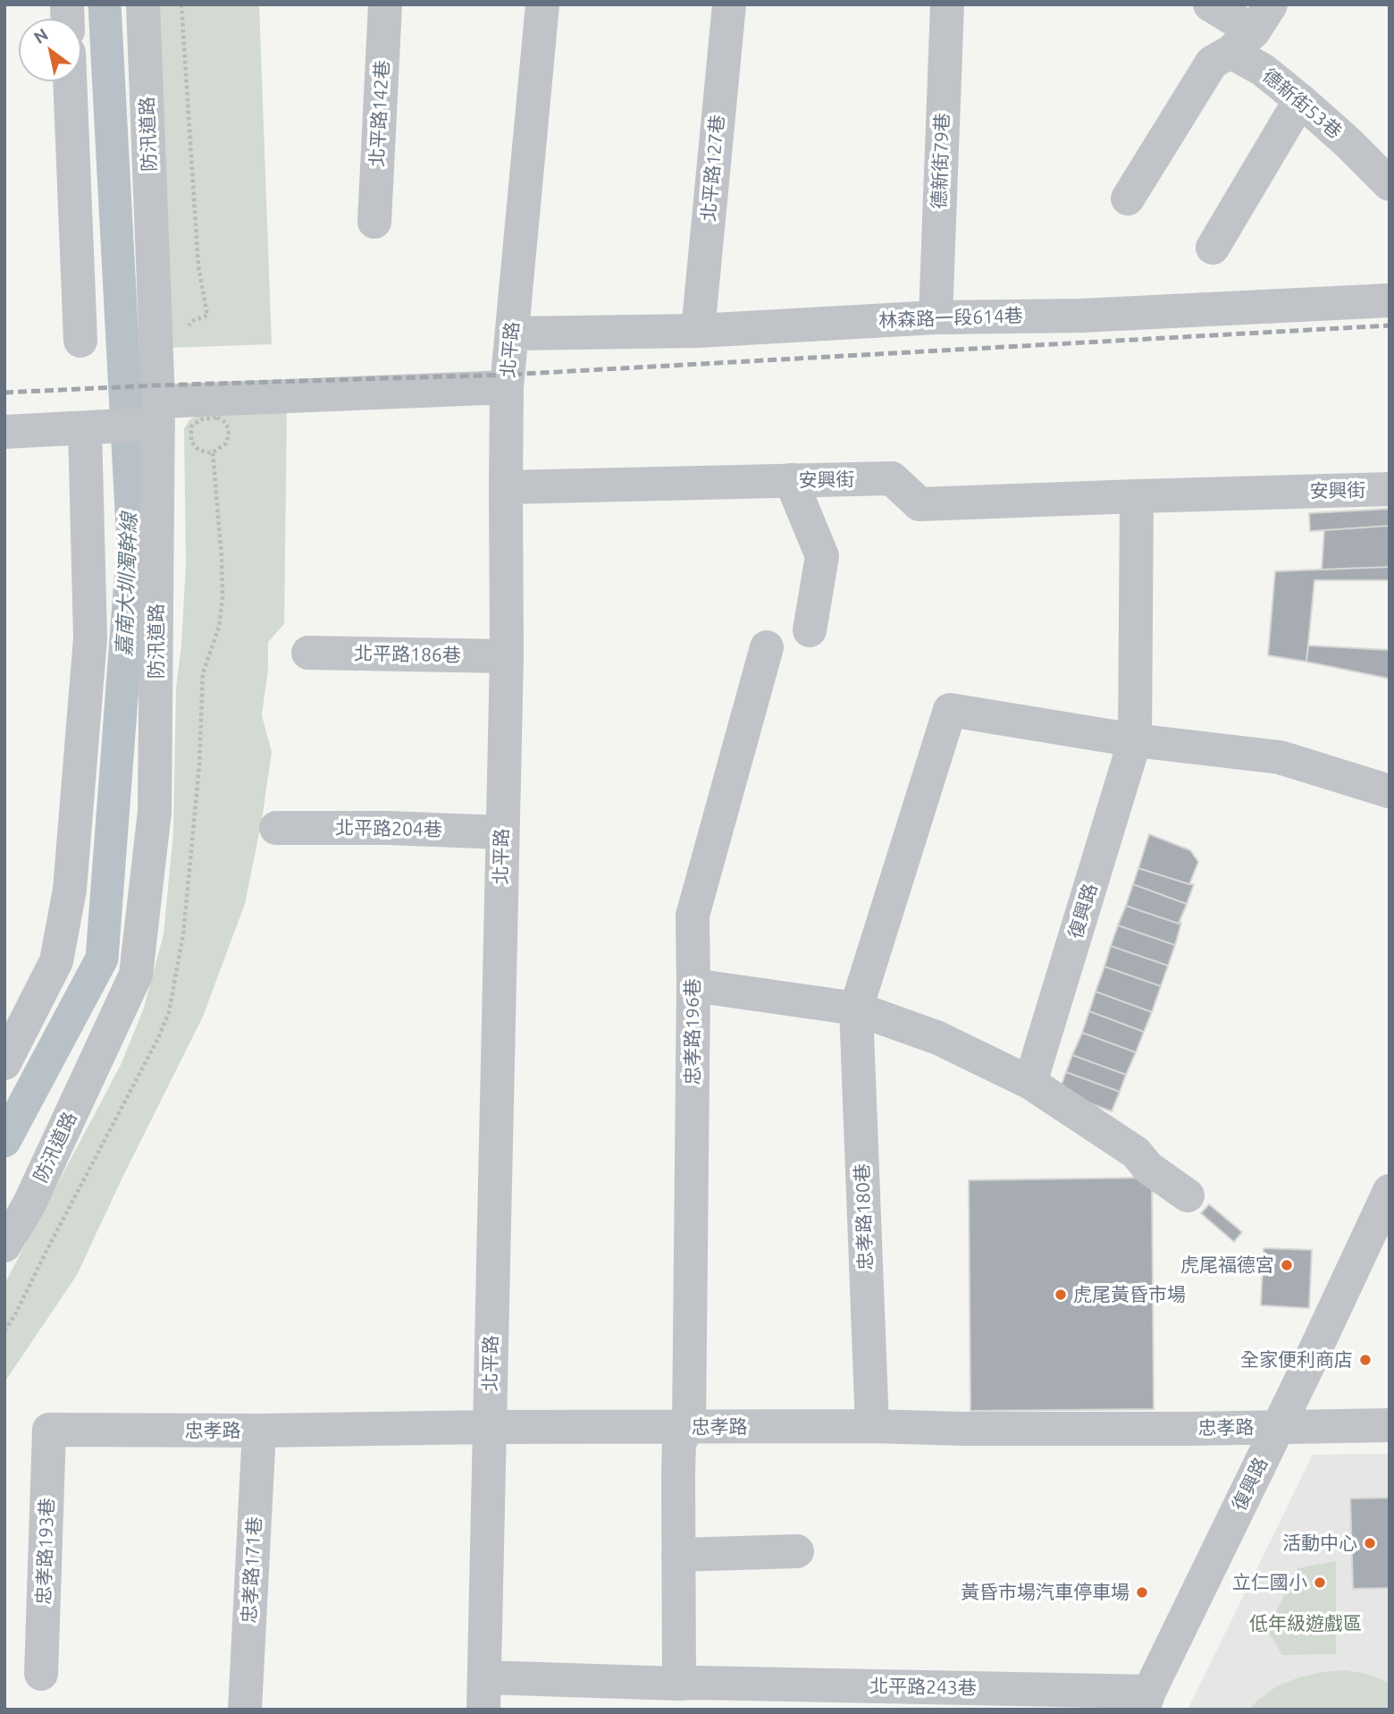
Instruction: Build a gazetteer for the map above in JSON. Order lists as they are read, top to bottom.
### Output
{
  "streets": {
    "street": [
      "德新街53巷",
      "北平路142巷",
      "防汛道路",
      "德新街79巷",
      "北平路127巷",
      "林森路一段614巷",
      "北平路",
      "安興街",
      "北平路186巷",
      "北平路204巷",
      "復興路",
      "忠孝路196巷",
      "忠孝路180巷",
      "忠孝路",
      "忠孝路193巷",
      "忠孝路171巷",
      "北平路243巷"
    ]
  },
  "crossings": [
    ["德新街79巷", "林森路一段614巷"],
    ["北平路127巷", "林森路一段614巷"],
    ["林森路一段614巷", "北平路"],
    ["北平路", "安興街"],
    ["北平路", "北平路186巷"],
    ["北平路", "北平路204巷"],
    ["北平路", "忠孝路"],
    ["北平路", "北平路243巷"],
    ["復興路", "忠孝路180巷"],
    ["復興路", "忠孝路"],
    ["復興路", "北平路243巷"],
    ["忠孝路196巷", "忠孝路"],
    ["忠孝路196巷", "北平路243巷"],
    ["忠孝路180巷", "忠孝路"],
    ["忠孝路", "忠孝路193巷"],
    ["忠孝路", "忠孝路171巷"]
  ],
  "water": ["嘉南大圳濁幹線"],
  "parks": ["低年級遊戲區"],
  "places": [
    "虎尾福德宮",
    "虎尾黃昏市場",
    "全家便利商店",
    "活動中心",
    "立仁國小",
    "黃昏市場汽車停車場"
  ],
  "north": "top left"
}
